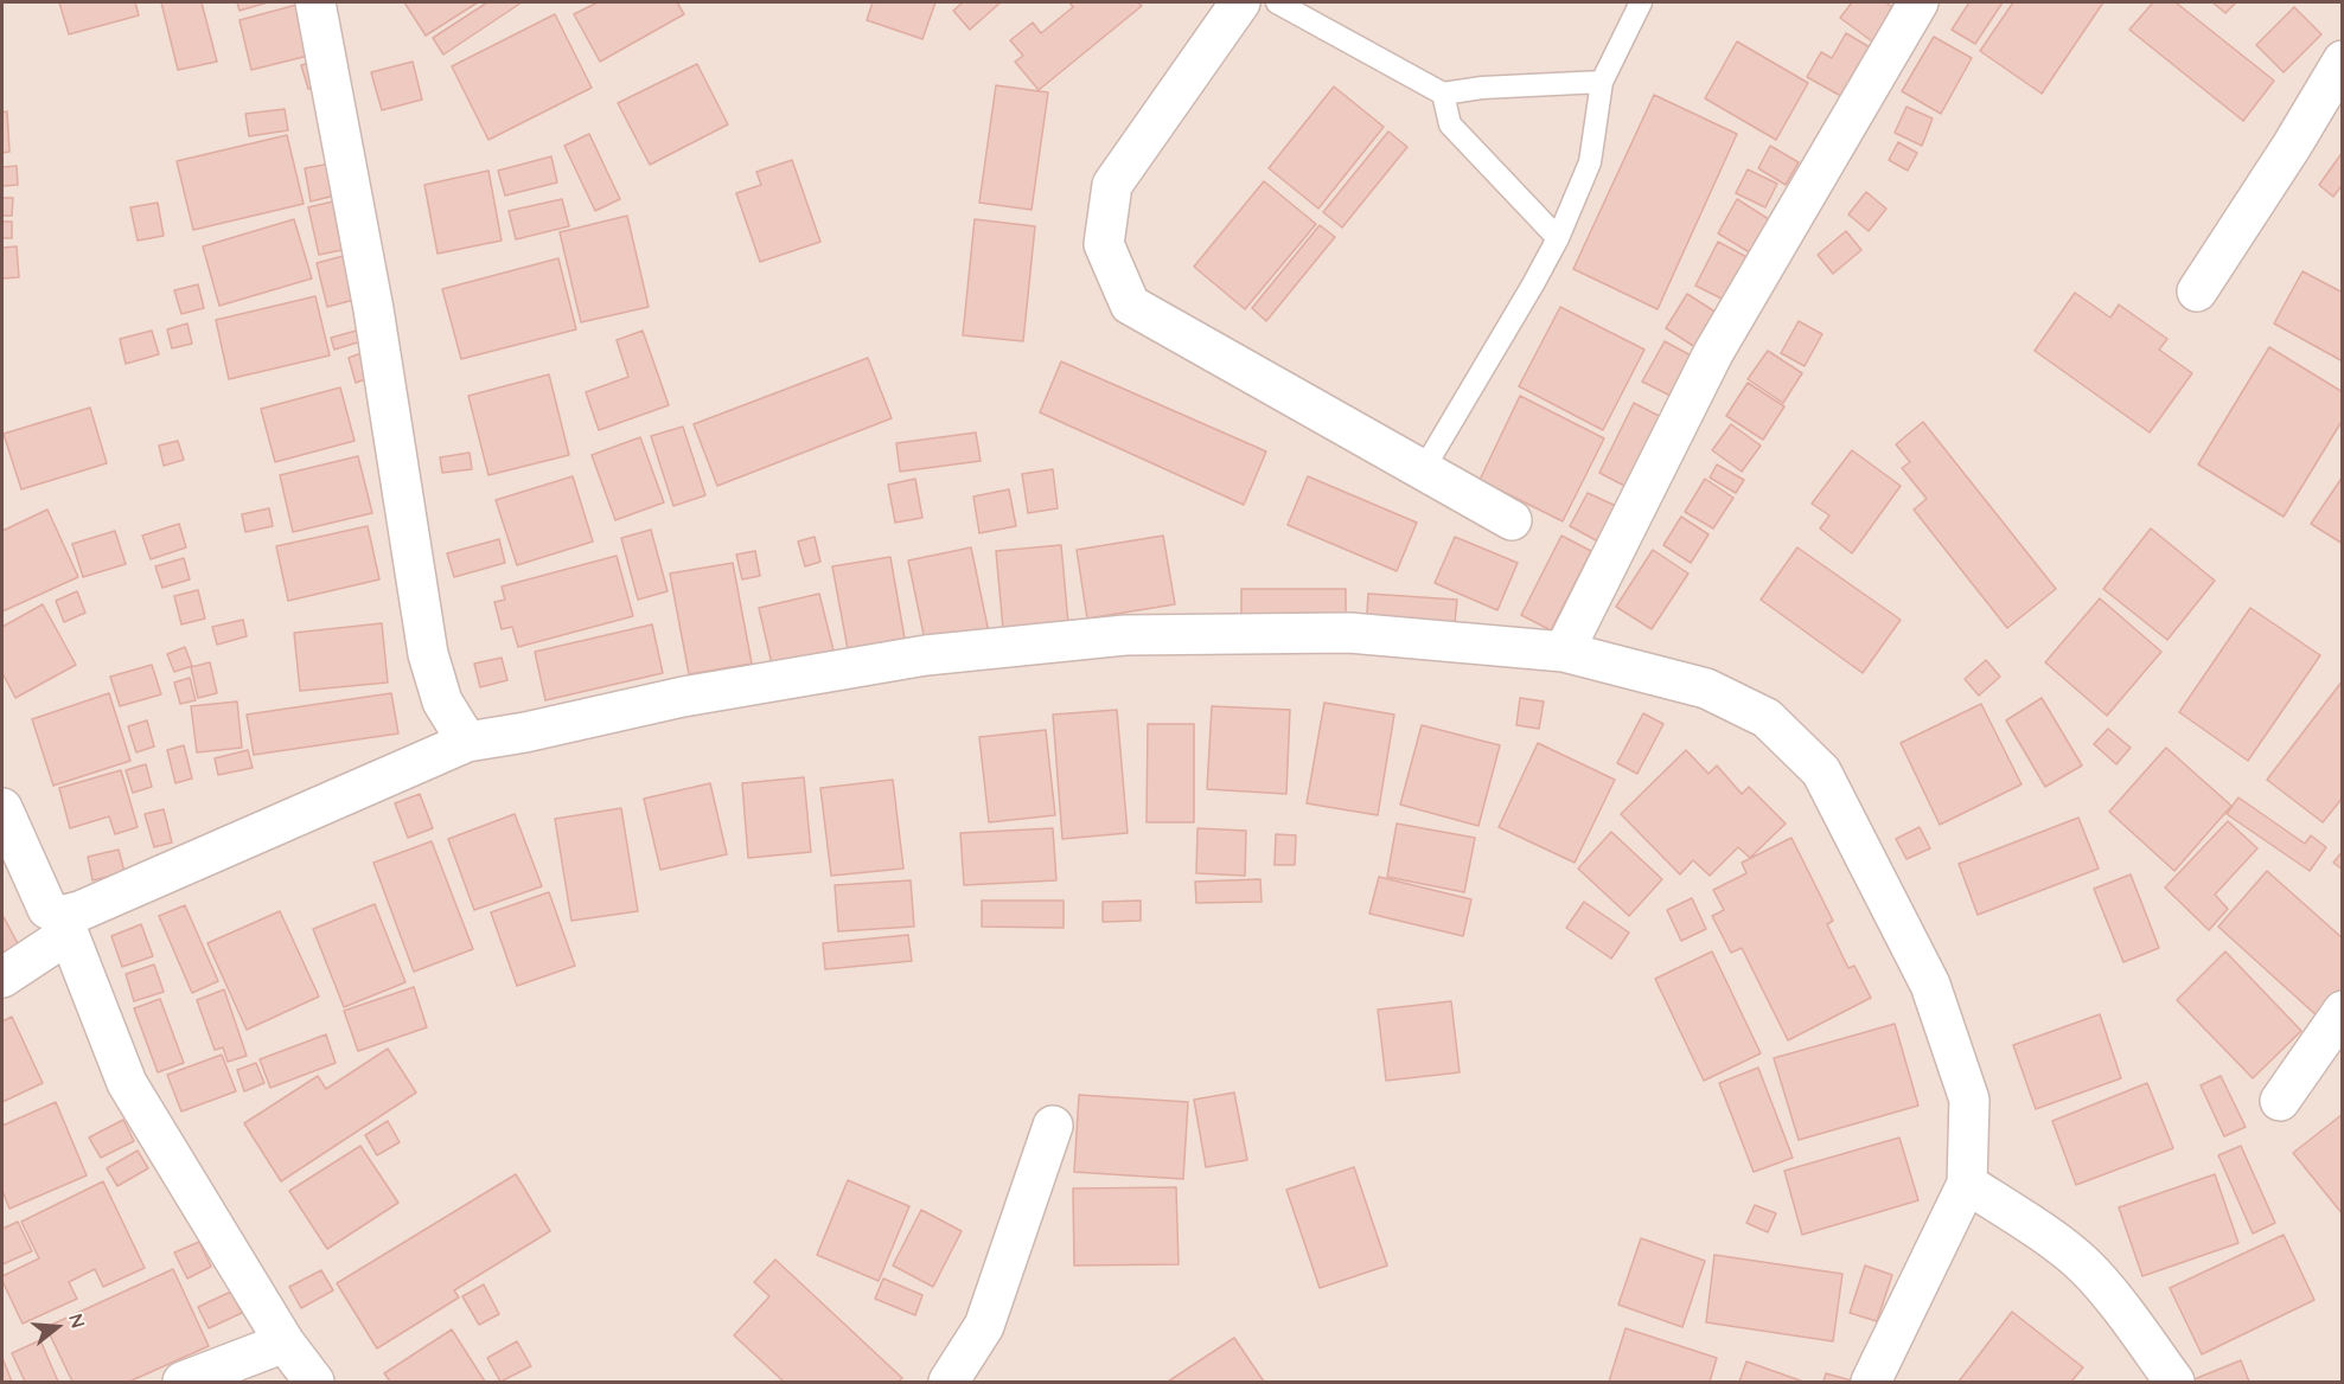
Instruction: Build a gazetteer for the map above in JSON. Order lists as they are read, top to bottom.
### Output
{
  "north": "right"
}
